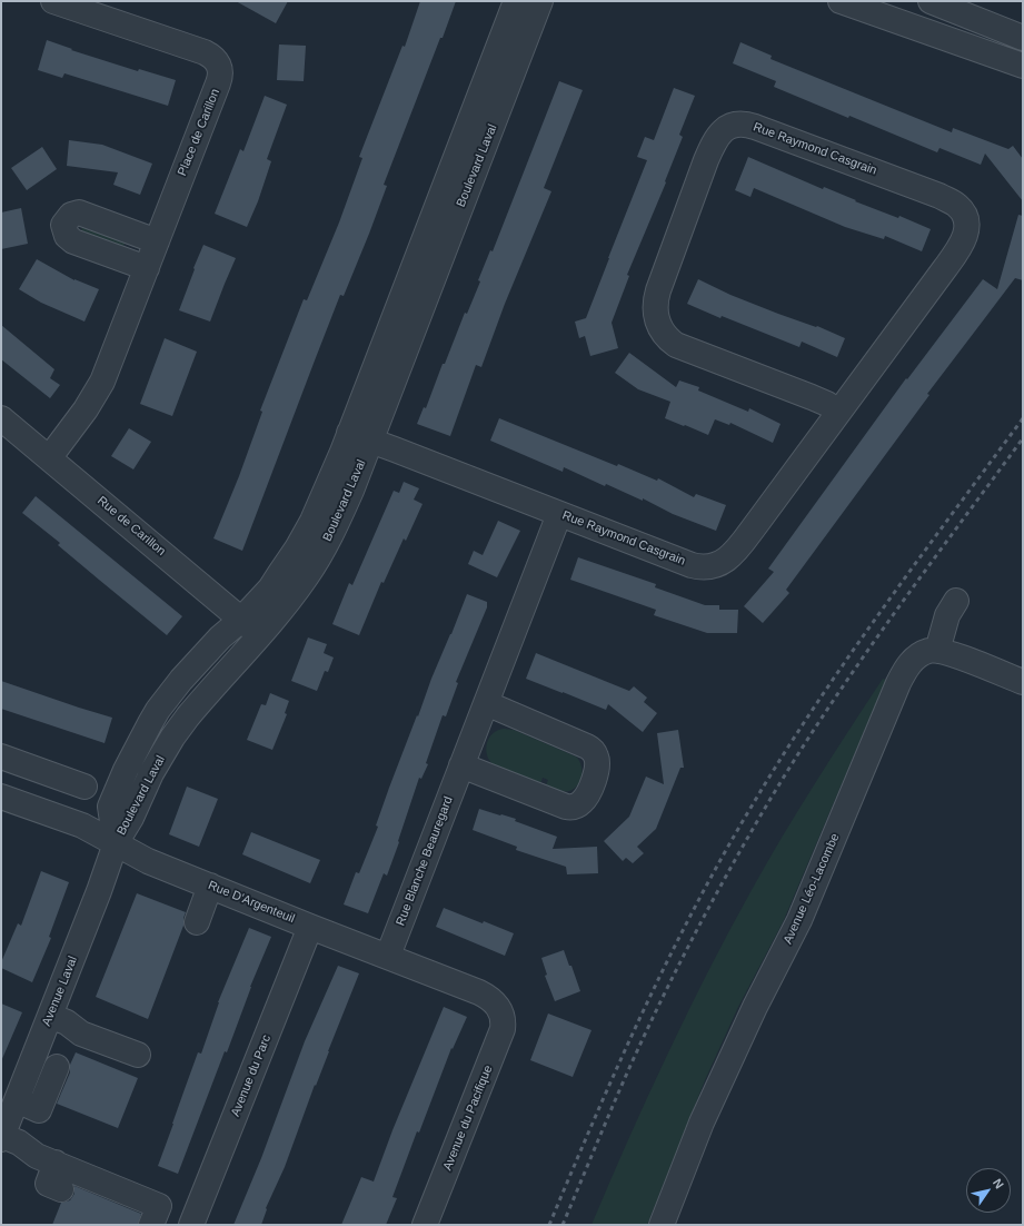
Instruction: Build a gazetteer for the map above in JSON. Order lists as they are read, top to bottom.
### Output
{
  "streets": {
    "street": [
      "Place de Carillon",
      "Rue Raymond Casgrain",
      "Boulevard Laval",
      "Rue de Carillon",
      "Rue Blanche Beauregard",
      "Avenue Léo-Lacombe",
      "Rue D'Argenteuil",
      "Avenue Laval",
      "Avenue du Parc",
      "Avenue du Pacifique"
    ]
  },
  "crossings": [
    ["Place de Carillon", "Rue de Carillon"],
    ["Rue Raymond Casgrain", "Boulevard Laval"],
    ["Rue Raymond Casgrain", "Rue Blanche Beauregard"],
    ["Boulevard Laval", "Rue de Carillon"],
    ["Boulevard Laval", "Rue D'Argenteuil"],
    ["Boulevard Laval", "Avenue Laval"],
    ["Rue Blanche Beauregard", "Rue D'Argenteuil"],
    ["Rue D'Argenteuil", "Avenue Laval"],
    ["Rue D'Argenteuil", "Avenue du Parc"],
    ["Rue D'Argenteuil", "Avenue du Pacifique"]
  ],
  "north": "top right"
}
